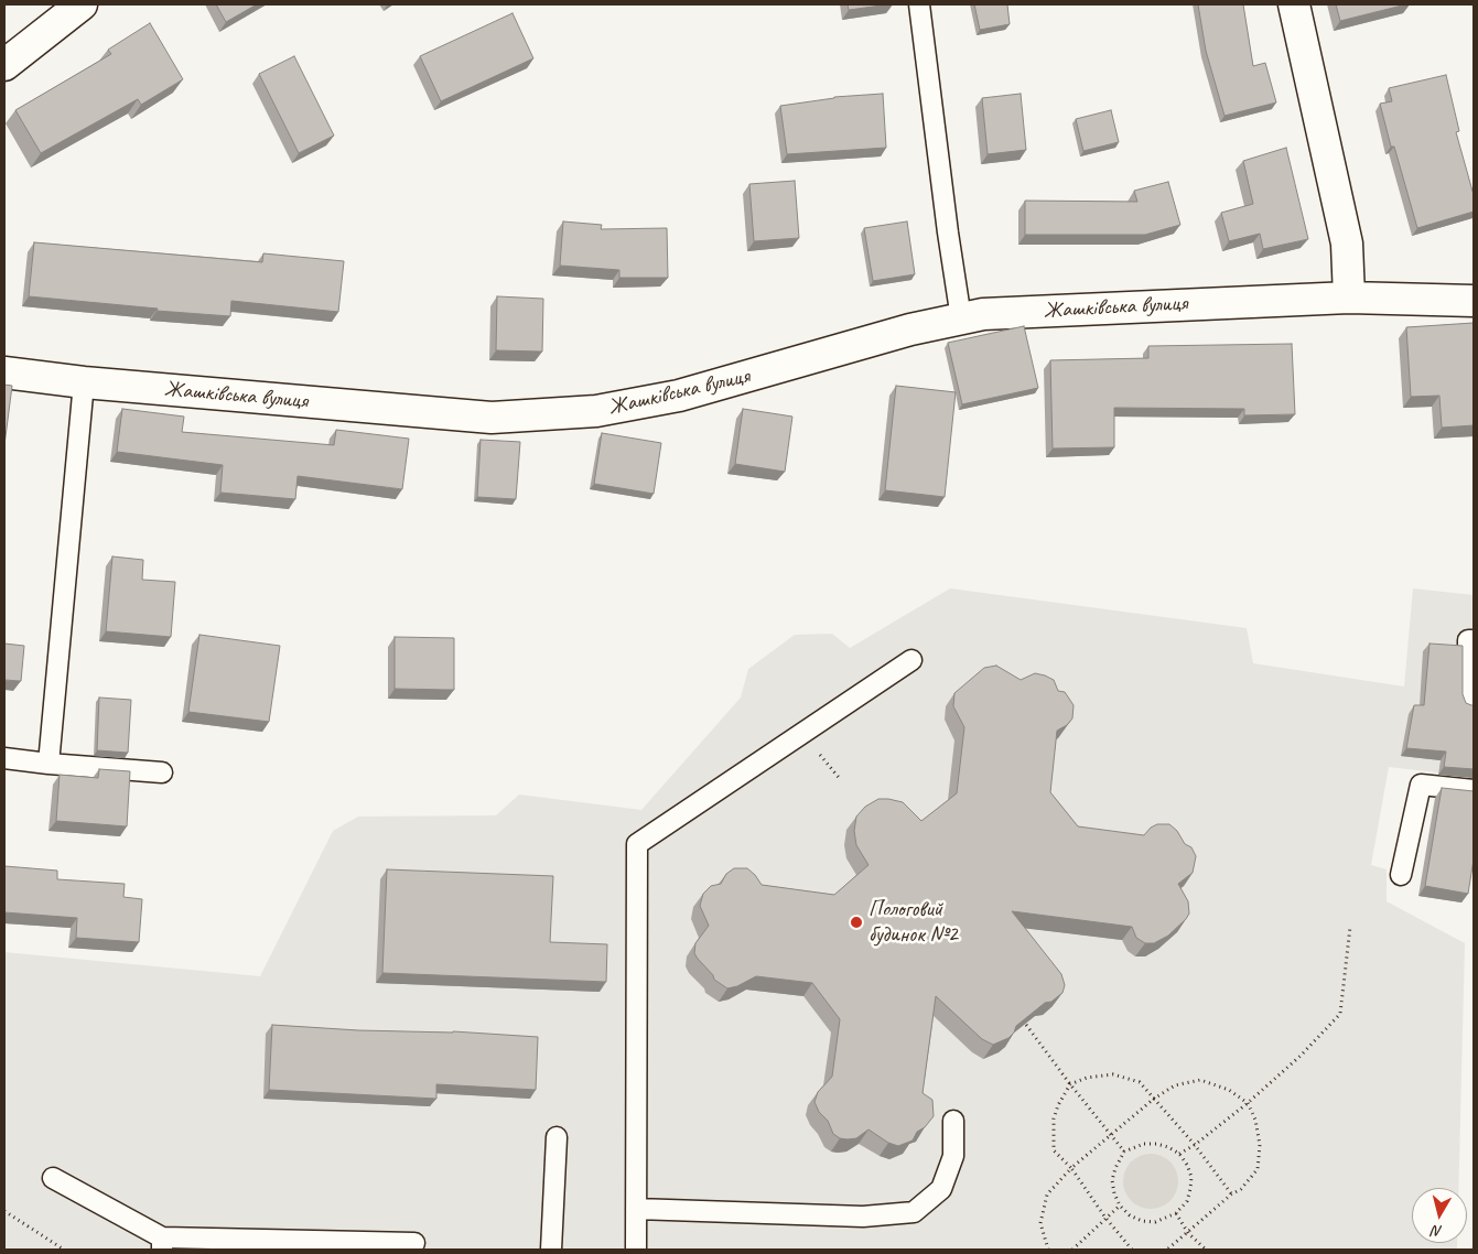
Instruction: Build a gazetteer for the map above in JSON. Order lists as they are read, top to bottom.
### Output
{
  "streets": {
    "street": ["Жашківська вулиця"]
  },
  "places": ["Пологовий будинок №2"],
  "north": "bottom"
}
